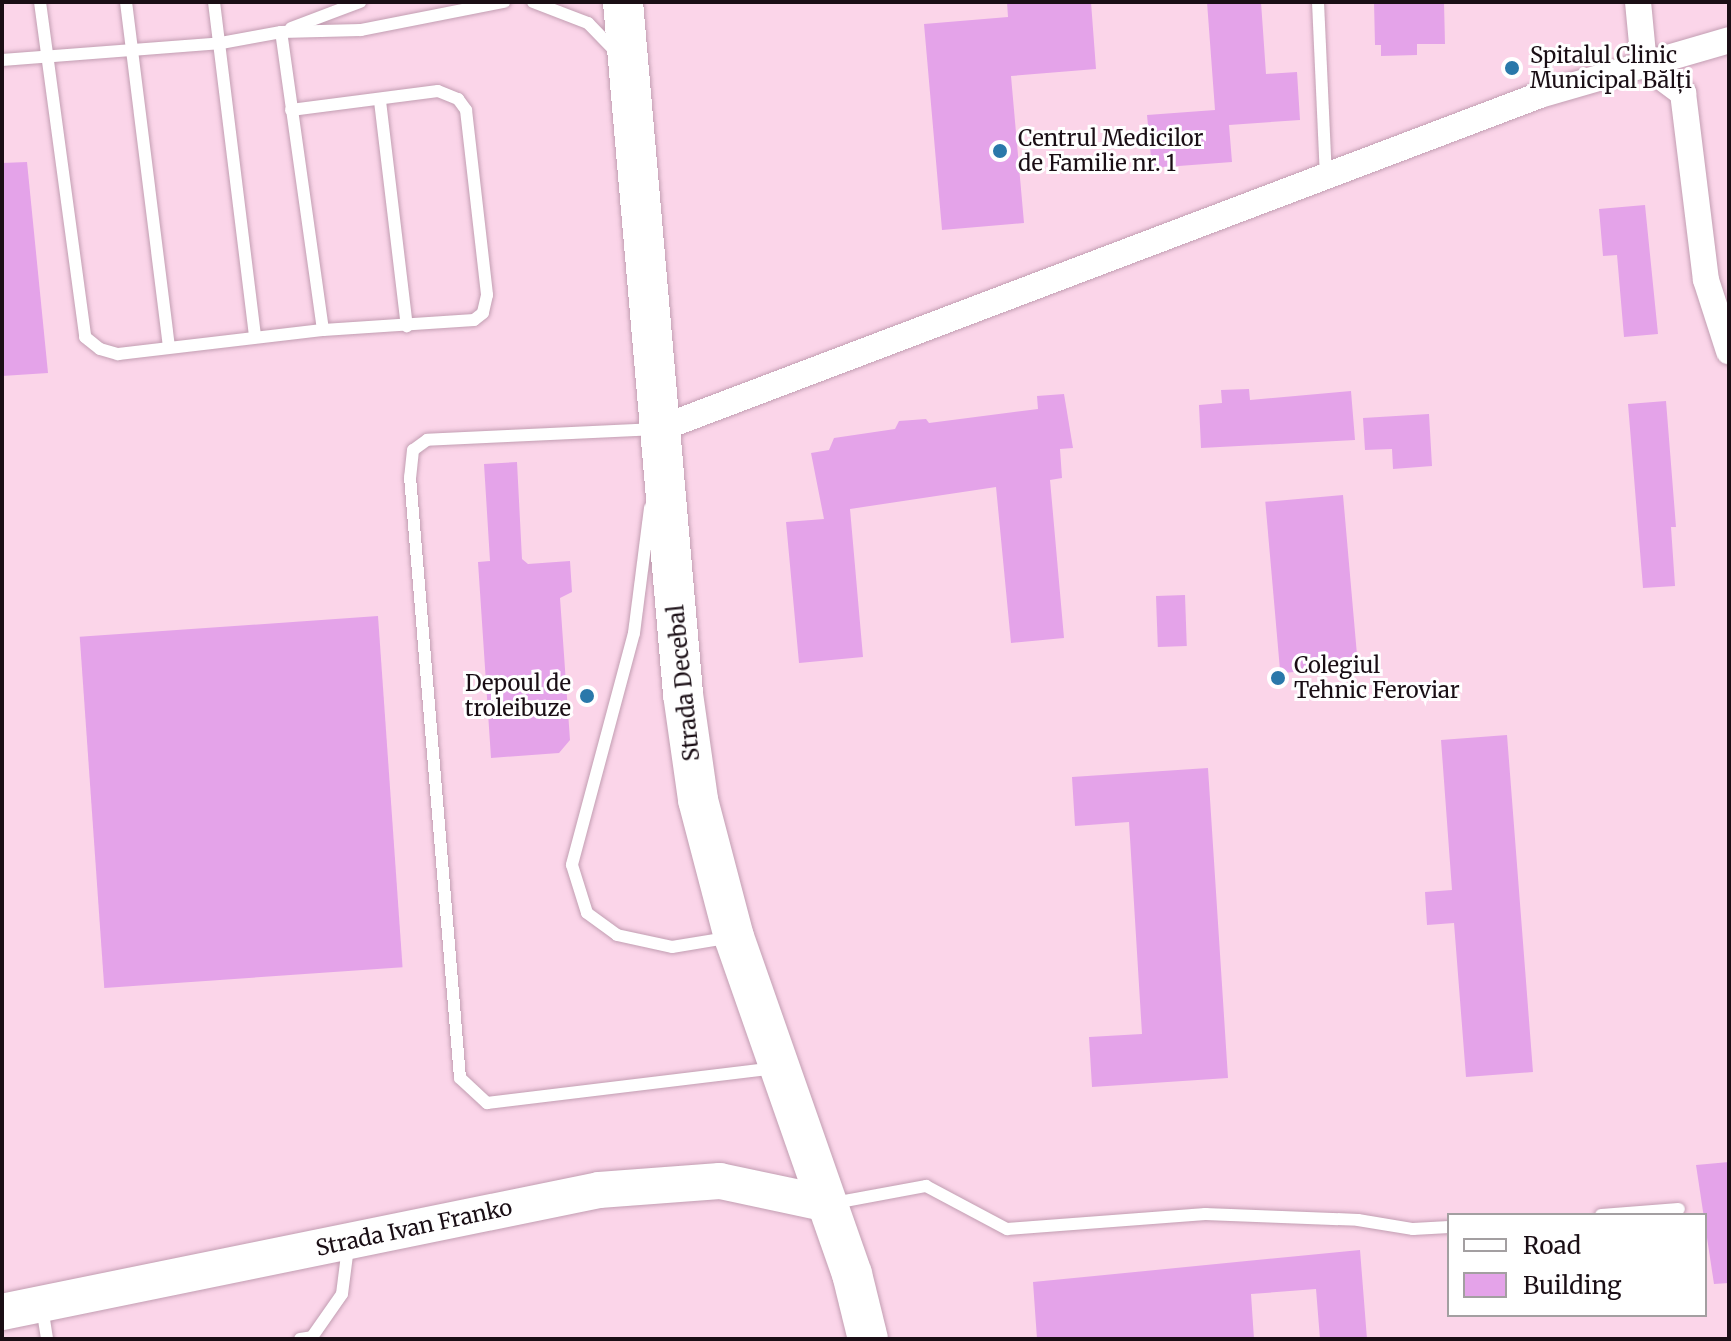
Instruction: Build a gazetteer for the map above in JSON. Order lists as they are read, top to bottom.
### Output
{
  "streets": {
    "main road": ["Strada Decebal", "Strada Ivan Franko"]
  },
  "crossings": [
    ["Strada Decebal", "Strada Ivan Franko"]
  ],
  "places": [
    "Spitalul Clinic Municipal Bălți",
    "Centrul Medicilor de Familie nr. 1",
    "Colegiul Tehnic Feroviar",
    "Depoul de troleibuze"
  ],
  "legend": ["Road", "Building"]
}
